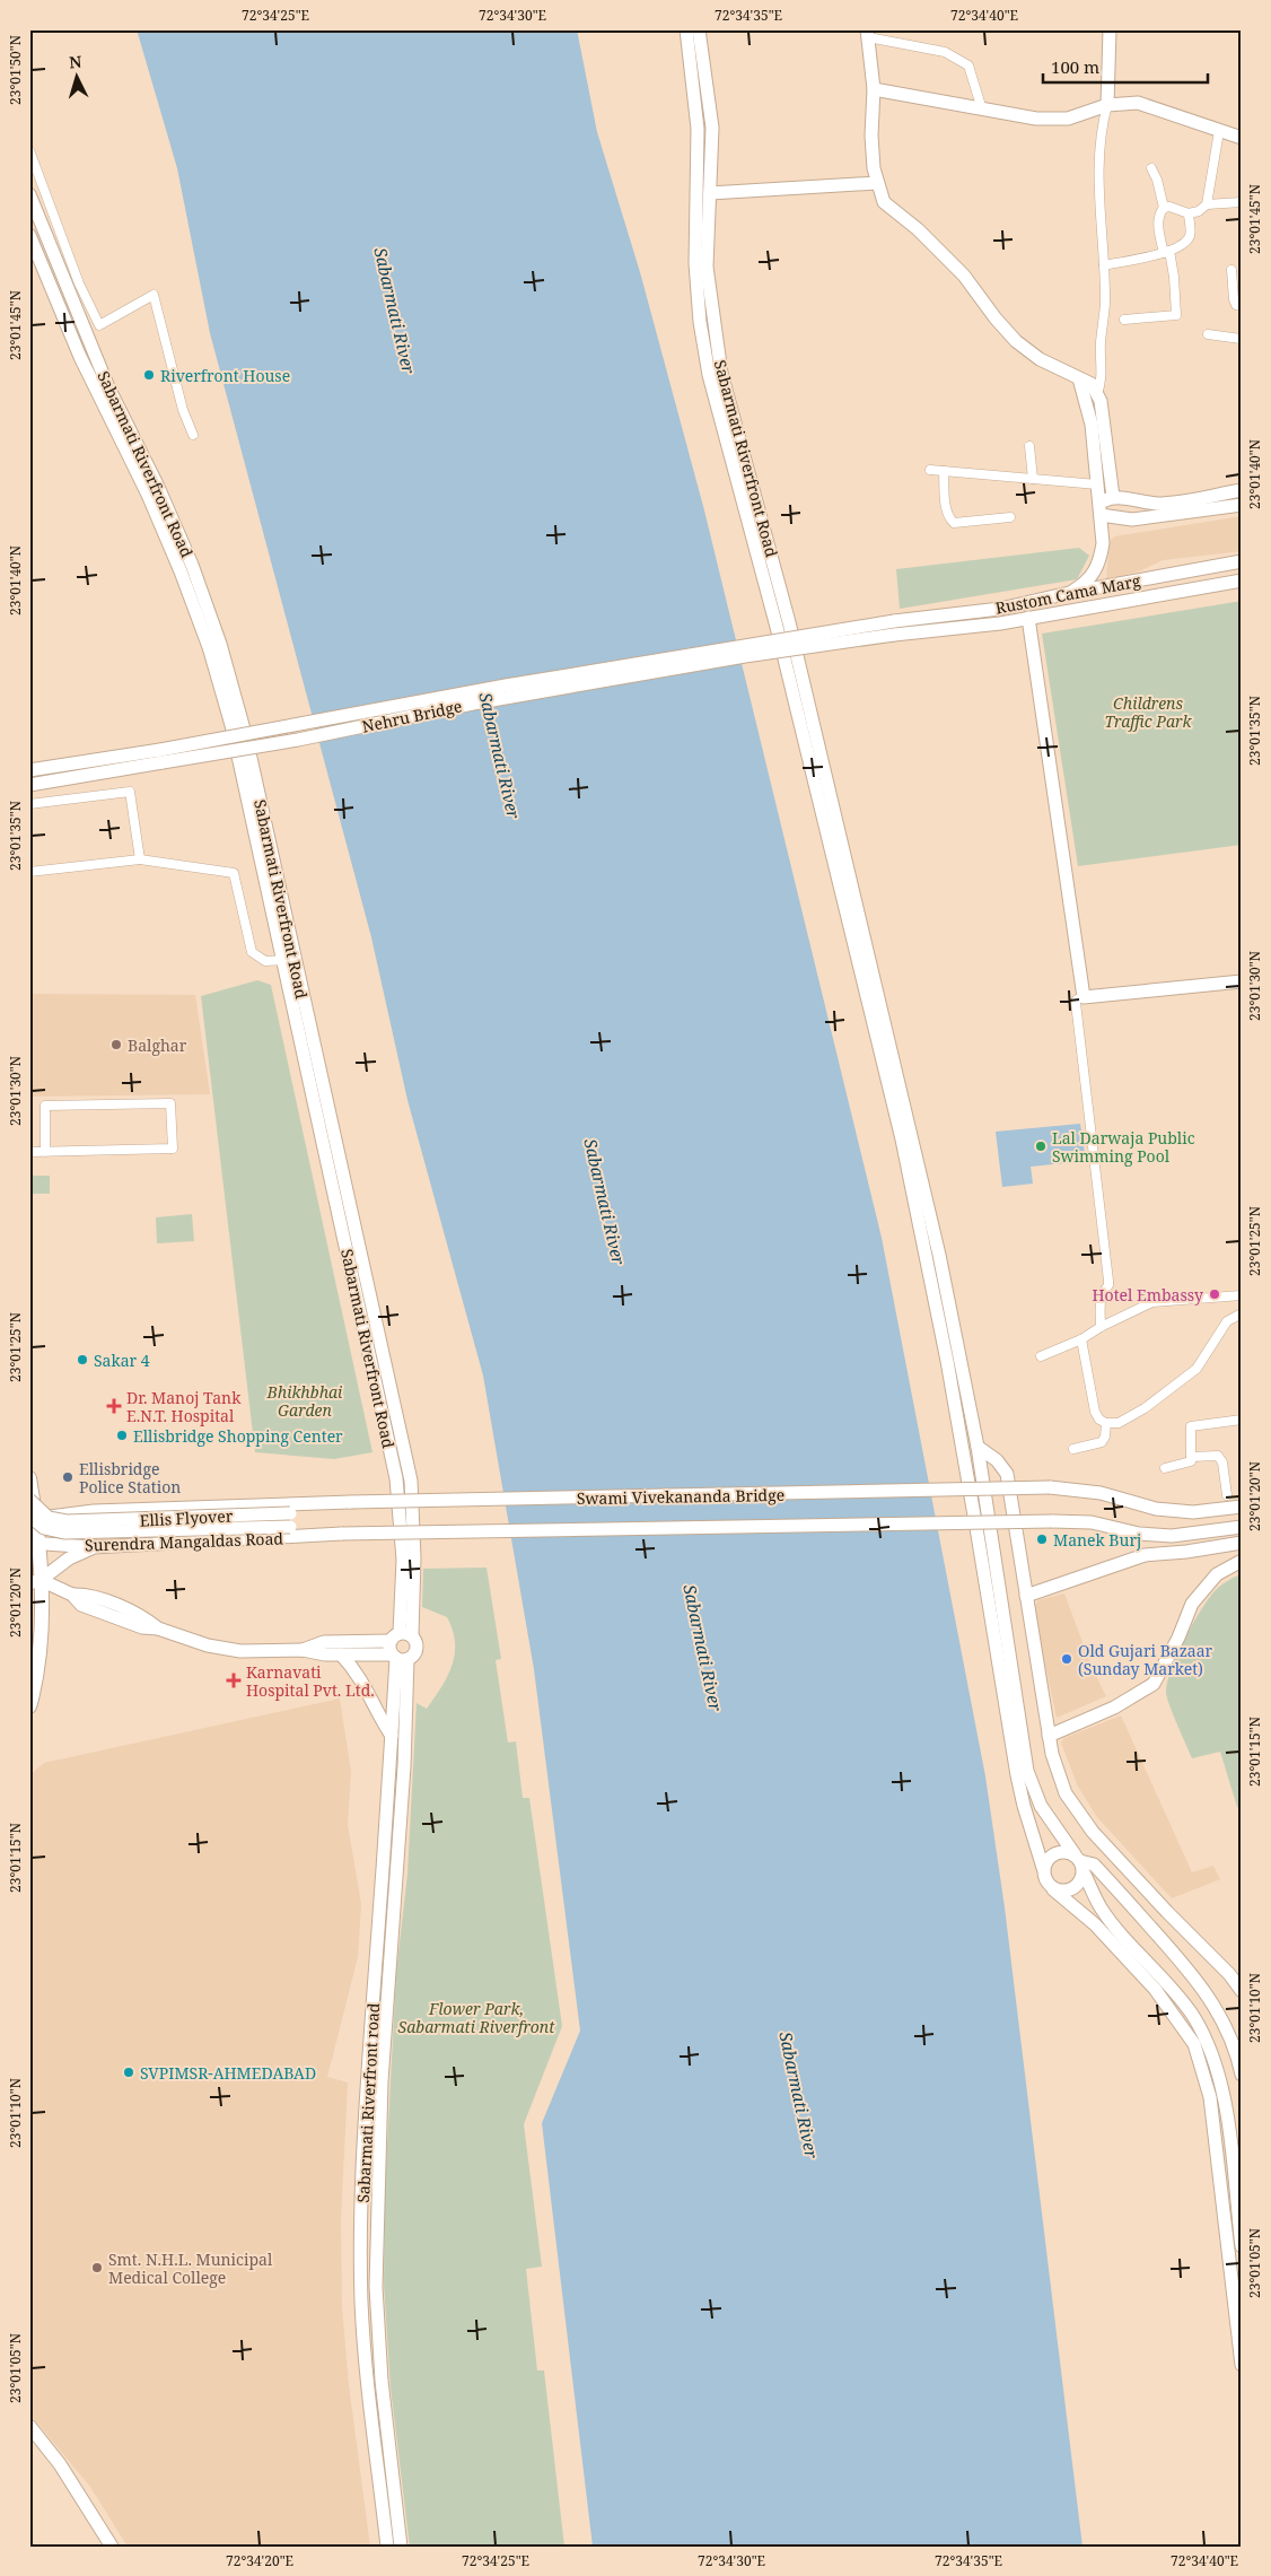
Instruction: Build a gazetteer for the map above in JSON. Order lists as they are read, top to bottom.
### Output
{
  "streets": {
    "main road": [
      "Sabarmati Riverfront Road",
      "Rustom Cama Marg",
      "Nehru Bridge",
      "Swami Vivekananda Bridge",
      "Ellis Flyover",
      "Surendra Mangaldas Road",
      "Sabarmati Riverfront road"
    ]
  },
  "crossings": [
    ["Sabarmati Riverfront Road", "Sabarmati Riverfront road"],
    ["Rustom Cama Marg", "Nehru Bridge"],
    ["Swami Vivekananda Bridge", "Ellis Flyover"],
    ["Swami Vivekananda Bridge", "Surendra Mangaldas Road"],
    ["Ellis Flyover", "Surendra Mangaldas Road"]
  ],
  "water": ["Sabarmati River"],
  "parks": ["Childrens Traffic Park", "Bhikhbhai Garden", "Flower Park, Sabarmati Riverfront"],
  "places": {
    "other": [
      "Riverfront House",
      "Balghar",
      "Lal Darwaja Public Swimming Pool",
      "Hotel Embassy",
      "Sakar 4",
      "Ellisbridge Shopping Center",
      "Ellisbridge Police Station",
      "Manek Burj",
      "Old Gujari Bazaar (Sunday Market)",
      "SVPIMSR-AHMEDABAD",
      "Smt. N.H.L. Municipal Medical College"
    ],
    "health": ["Dr. Manoj Tank E.N.T. Hospital", "Karnavati Hospital Pvt. Ltd."]
  },
  "scale_bar": "100 m",
  "north": "top",
  "coordinates": [
    "72°34'25\"E",
    "72°34'30\"E",
    "72°34'35\"E",
    "72°34'40\"E",
    "23°01'50\"N",
    "23°01'45\"N",
    "23°01'40\"N",
    "23°01'35\"N",
    "23°01'30\"N",
    "23°01'25\"N",
    "23°01'20\"N",
    "23°01'15\"N",
    "23°01'10\"N",
    "23°01'05\"N",
    "72°34'20\"E"
  ]
}
